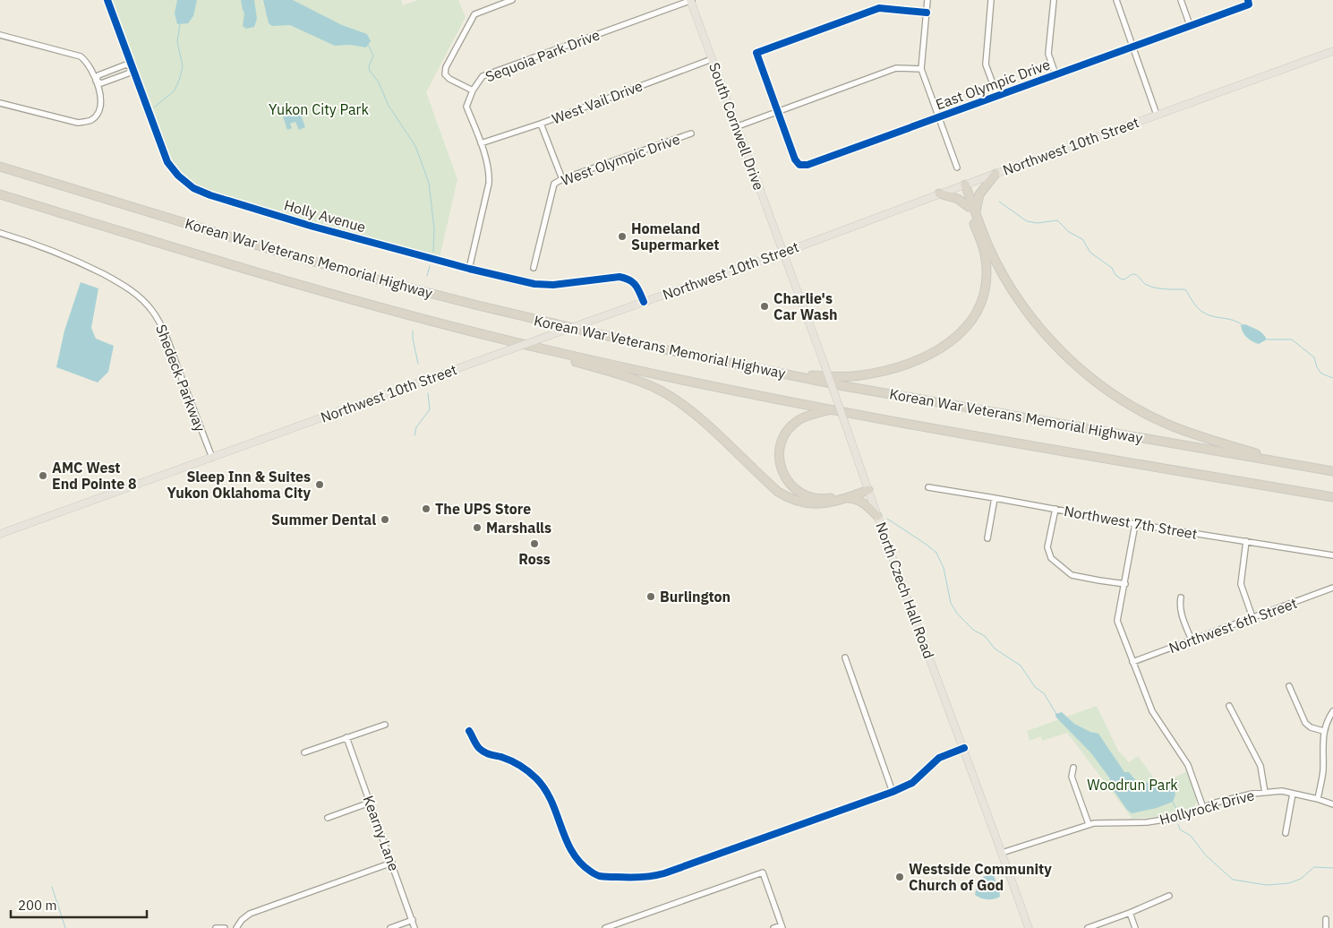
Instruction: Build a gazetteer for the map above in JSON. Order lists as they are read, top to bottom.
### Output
{
  "streets": {
    "highway": ["Korean War Veterans Memorial Highway"],
    "main road": ["South Cornwell Drive", "Northwest 10th Street", "North Czech Hall Road"],
    "street": [
      "Sequoia Park Drive",
      "East Olympic Drive",
      "West Vail Drive",
      "West Olympic Drive",
      "Holly Avenue",
      "Shedeck Parkway",
      "Northwest 7th Street",
      "Northwest 6th Street",
      "Hollyrock Drive",
      "Kearny Lane"
    ]
  },
  "crossings": [
    ["Sequoia Park Drive", "West Vail Drive"],
    ["Sequoia Park Drive", "South Cornwell Drive"],
    ["Sequoia Park Drive", "Holly Avenue"],
    ["West Vail Drive", "South Cornwell Drive"],
    ["South Cornwell Drive", "Northwest 10th Street"],
    ["South Cornwell Drive", "North Czech Hall Road"],
    ["Northwest 10th Street", "Holly Avenue"],
    ["Northwest 10th Street", "Shedeck Parkway"],
    ["Northwest 10th Street", "North Czech Hall Road"],
    ["North Czech Hall Road", "Hollyrock Drive"]
  ],
  "parks": ["Yukon City Park", "Woodrun Park"],
  "places": [
    "Homeland Supermarket",
    "Charlie's Car Wash",
    "AMC West End Pointe 8",
    "Sleep Inn & Suites Yukon Oklahoma City",
    "The UPS Store",
    "Summer Dental",
    "Marshalls",
    "Ross",
    "Burlington",
    "Westside Community Church of God"
  ],
  "scale_bar": "200 m"
}
